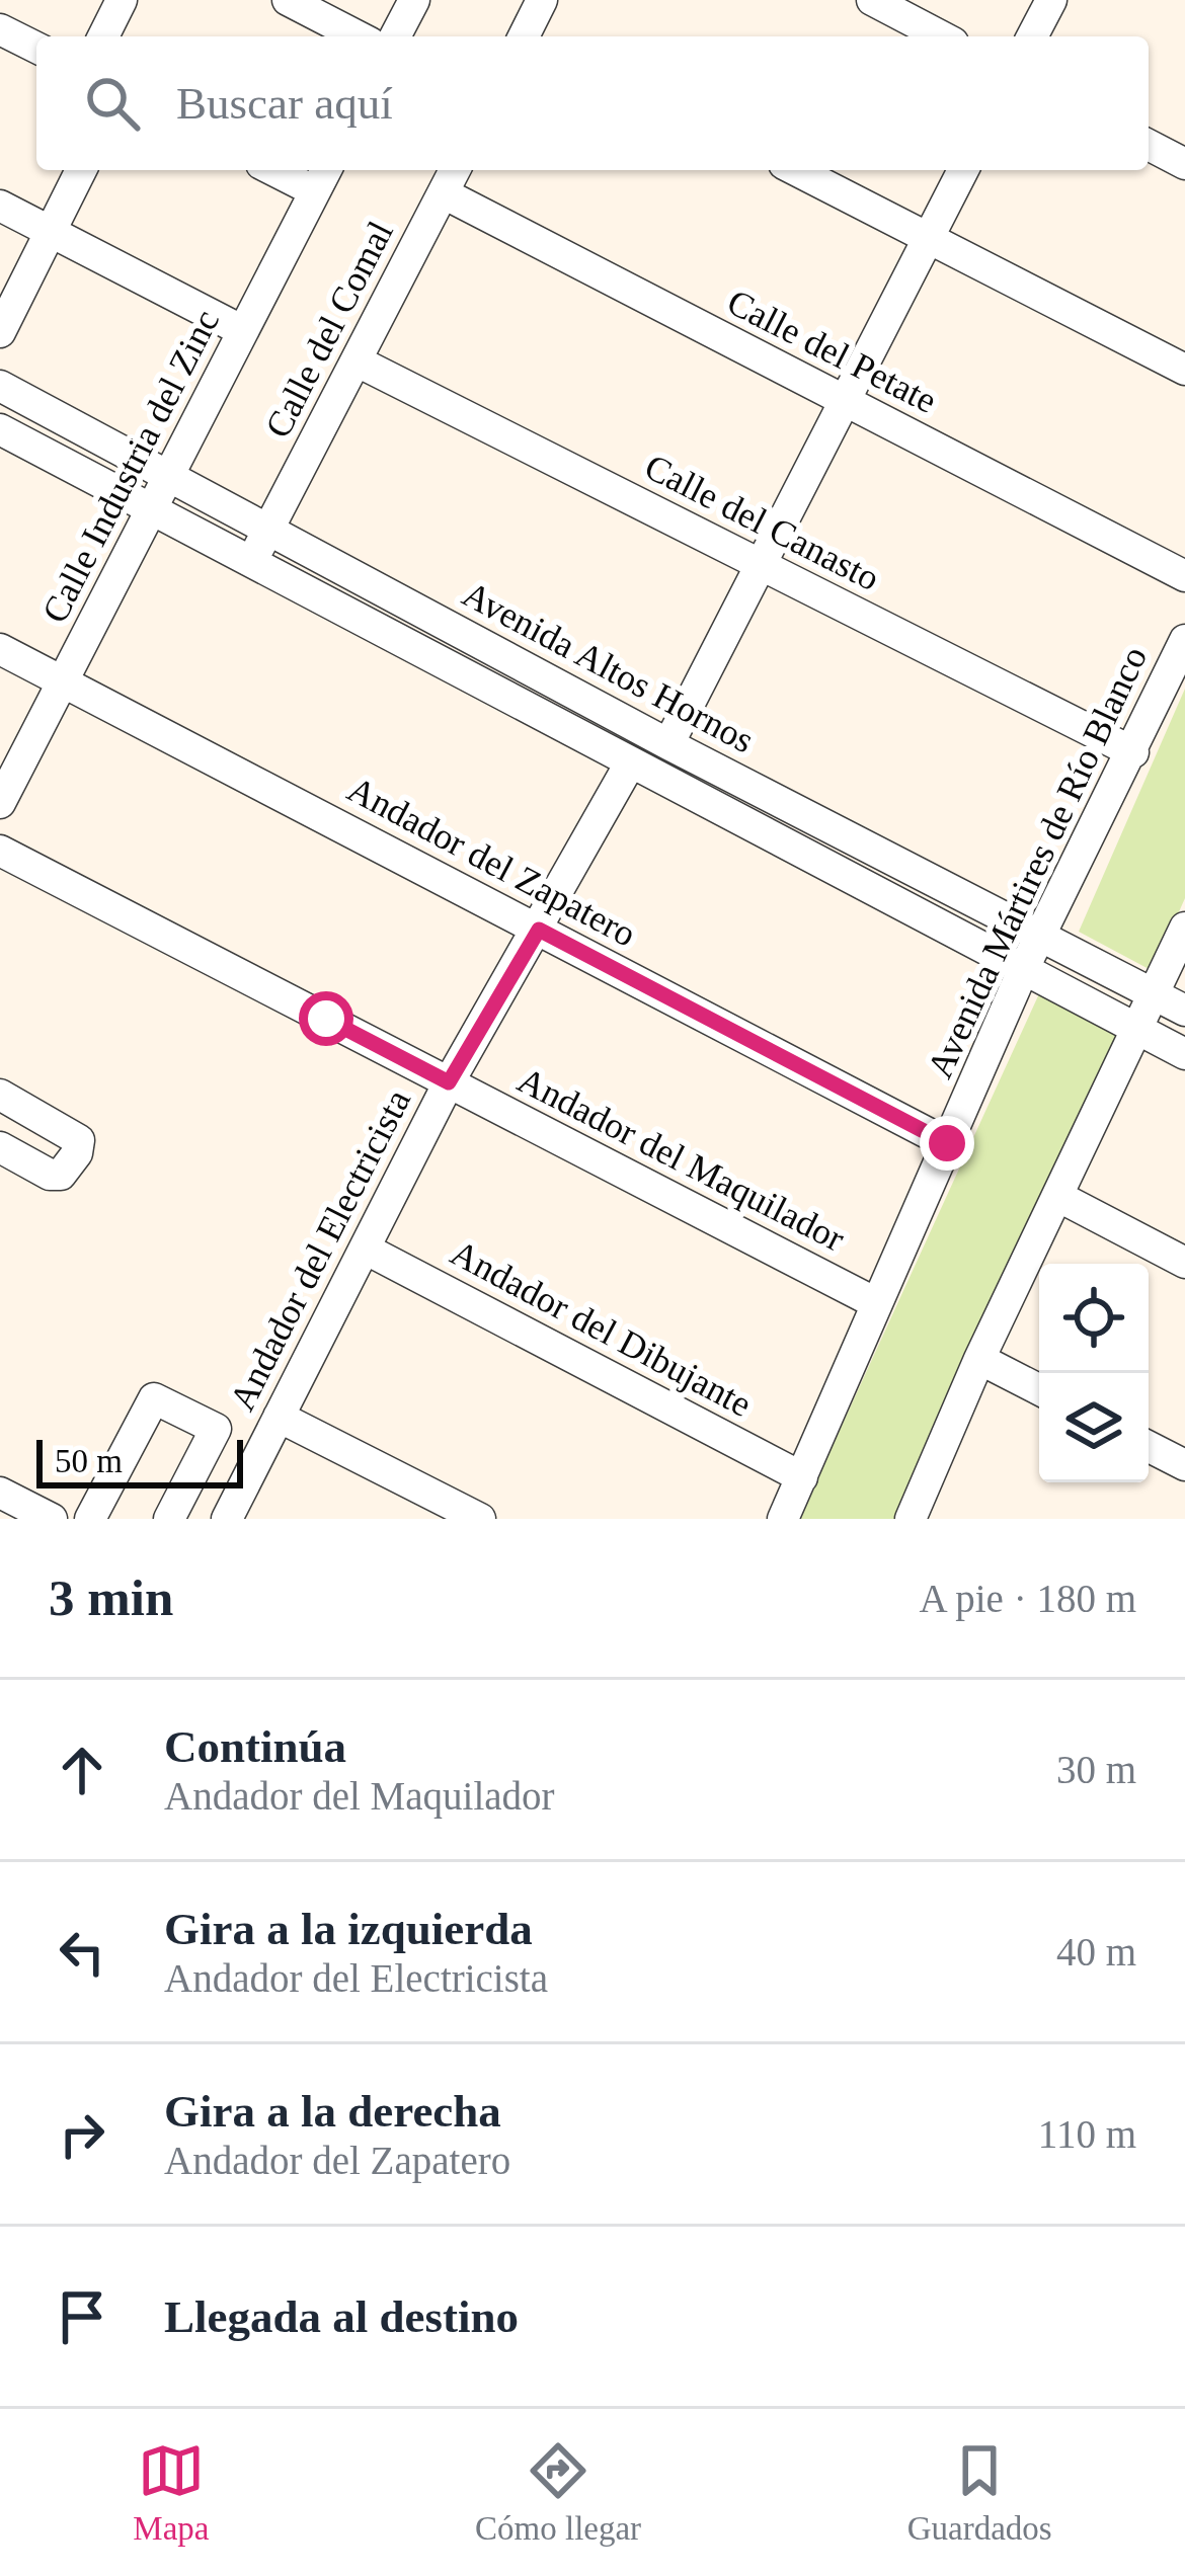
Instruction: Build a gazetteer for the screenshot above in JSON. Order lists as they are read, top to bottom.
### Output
{
  "streets": {
    "street": [
      "Calle del Comal",
      "Calle del Petate",
      "Calle Industria del Zinc",
      "Calle del Canasto",
      "Avenida Altos Hornos",
      "Andador del Zapatero",
      "Avenida Mártires de Río Blanco",
      "Andador del Maquilador",
      "Andador del Electricista",
      "Andador del Dibujante"
    ]
  },
  "crossings": [
    ["Calle del Comal", "Calle del Petate"],
    ["Calle del Comal", "Calle del Canasto"],
    ["Calle del Comal", "Avenida Altos Hornos"],
    ["Calle Industria del Zinc", "Avenida Altos Hornos"],
    ["Calle Industria del Zinc", "Andador del Zapatero"],
    ["Calle del Canasto", "Avenida Mártires de Río Blanco"],
    ["Avenida Altos Hornos", "Avenida Mártires de Río Blanco"],
    ["Avenida Altos Hornos", "Andador del Electricista"],
    ["Andador del Zapatero", "Avenida Mártires de Río Blanco"],
    ["Andador del Zapatero", "Andador del Electricista"],
    ["Avenida Mártires de Río Blanco", "Andador del Maquilador"],
    ["Avenida Mártires de Río Blanco", "Andador del Dibujante"],
    ["Andador del Maquilador", "Andador del Electricista"],
    ["Andador del Electricista", "Andador del Dibujante"]
  ],
  "scale_bar": "50 m",
  "page": {
    "search": "Buscar aquí",
    "scale": "50 m",
    "heading": ["3 min", "A pie · 180 m"],
    "list": [
      ["Continúa", "Andador del Maquilador", "30 m"],
      ["Gira a la izquierda", "Andador del Electricista", "40 m"],
      ["Gira a la derecha", "Andador del Zapatero", "110 m"],
      "Llegada al destino"
    ],
    "nav": ["Mapa", "Cómo llegar", "Guardados"]
  }
}
